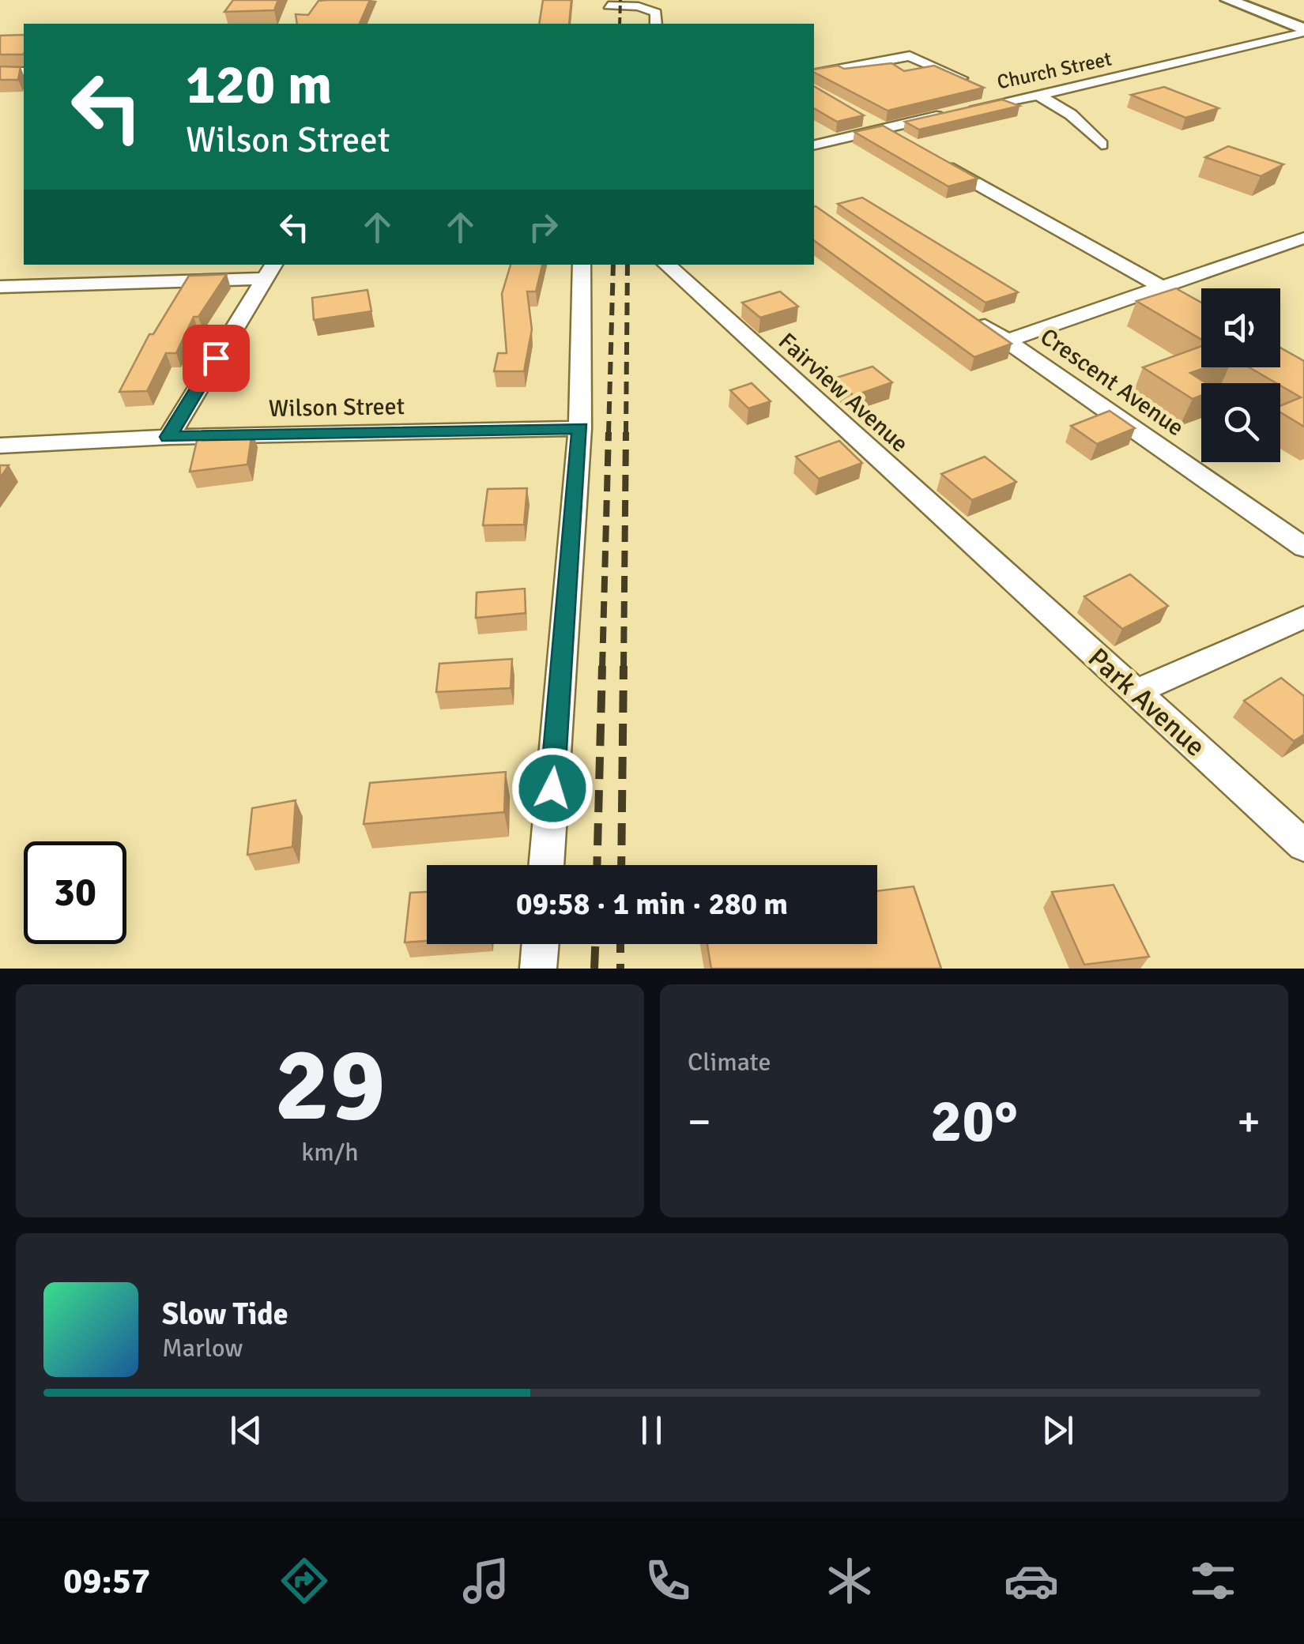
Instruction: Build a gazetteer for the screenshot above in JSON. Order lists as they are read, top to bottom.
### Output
{
  "streets": {
    "street": [
      "Church Street",
      "Crescent Avenue",
      "Fairview Avenue",
      "Wilson Street",
      "Park Avenue"
    ]
  },
  "crossings": [
    ["Fairview Avenue", "Park Avenue"]
  ],
  "page": {
    "turn": ["120 m", "Wilson Street"],
    "limit": "30",
    "trip": "09:58 · 1 min · 280 m",
    "tile": [
      ["29", "km/h"],
      "Climate"
    ],
    "heat": ["−", "20°", "+"],
    "song": ["Slow Tide", "Marlow"],
    "tabs": "09:57"
  }
}
